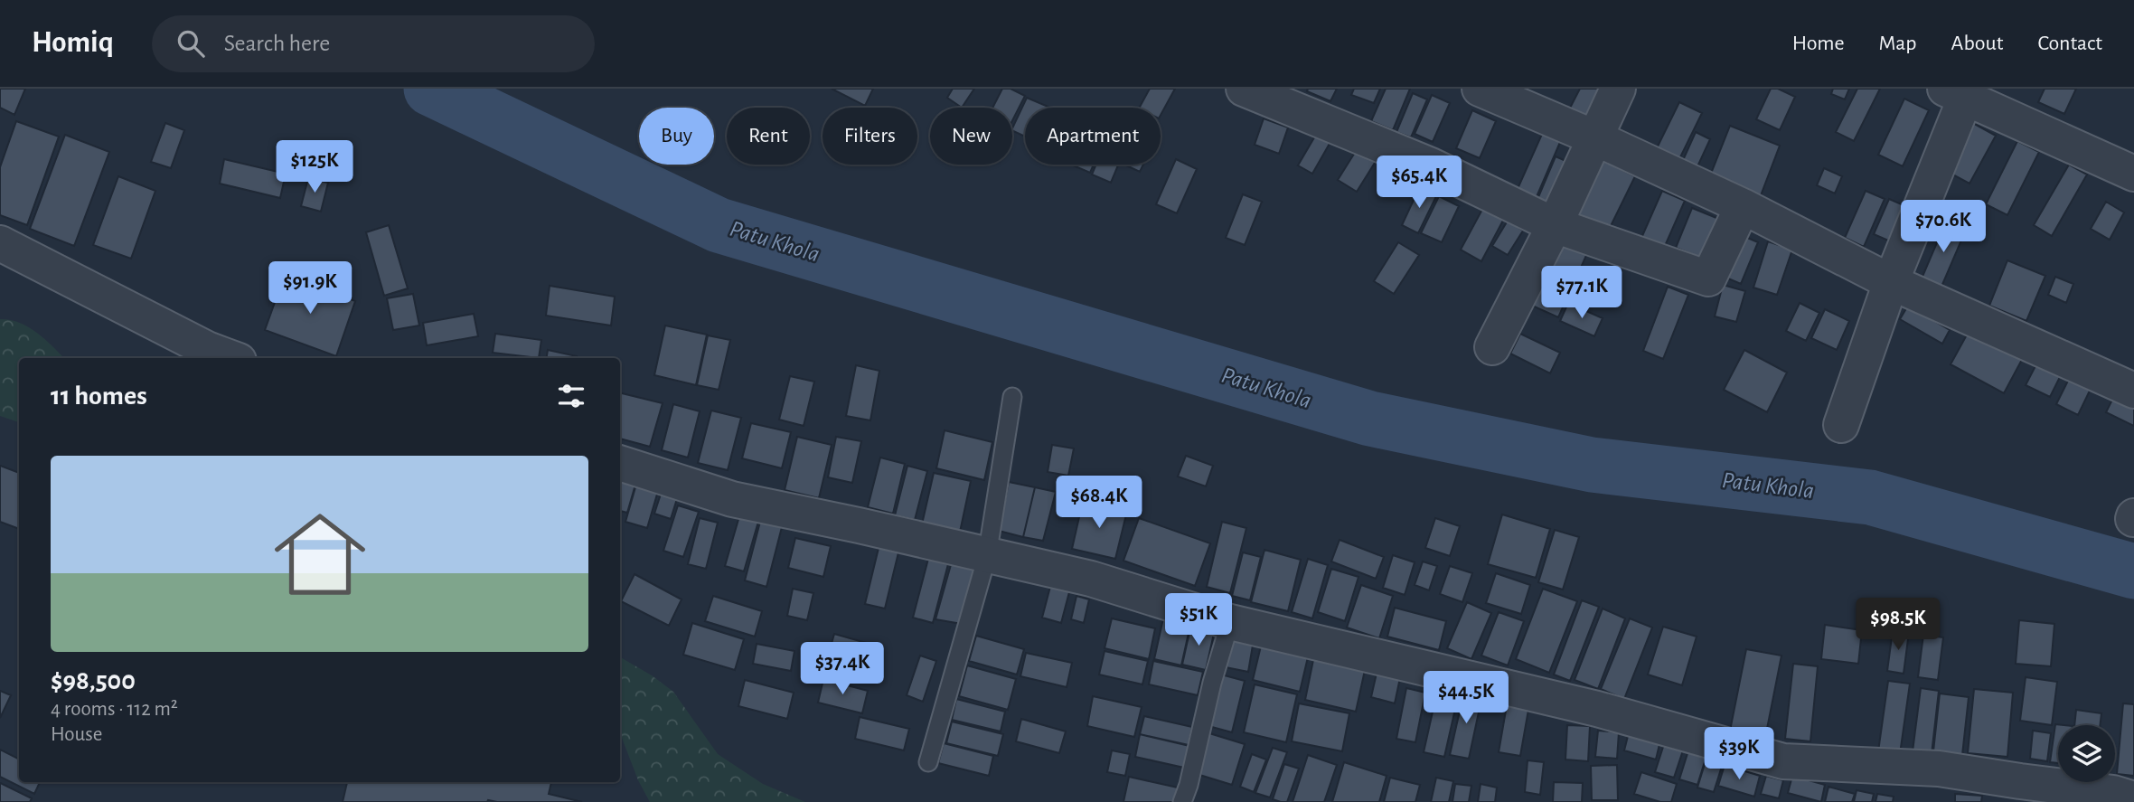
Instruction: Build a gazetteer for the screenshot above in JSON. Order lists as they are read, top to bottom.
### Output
{
  "water": ["Patu Khola"],
  "page": {
    "header": "Homiq",
    "search": "Search here",
    "nav": [
      "Home",
      "Map",
      "About",
      "Contact"
    ],
    "chip": [
      "Buy",
      "Rent",
      "Filters",
      "New",
      "Apartment"
    ],
    "price": [
      "$125K",
      "$65.4K",
      "$70.6K",
      "$91.9K",
      "$77.1K",
      "$68.4K",
      "$51K",
      "$98.5K",
      "$37.4K",
      "$44.5K",
      "$39K"
    ],
    "heading": "11 homes",
    "list": [
      {
        "name": "$98,500",
        "note": "4 rooms · 112 m² · House"
      }
    ]
  }
}
